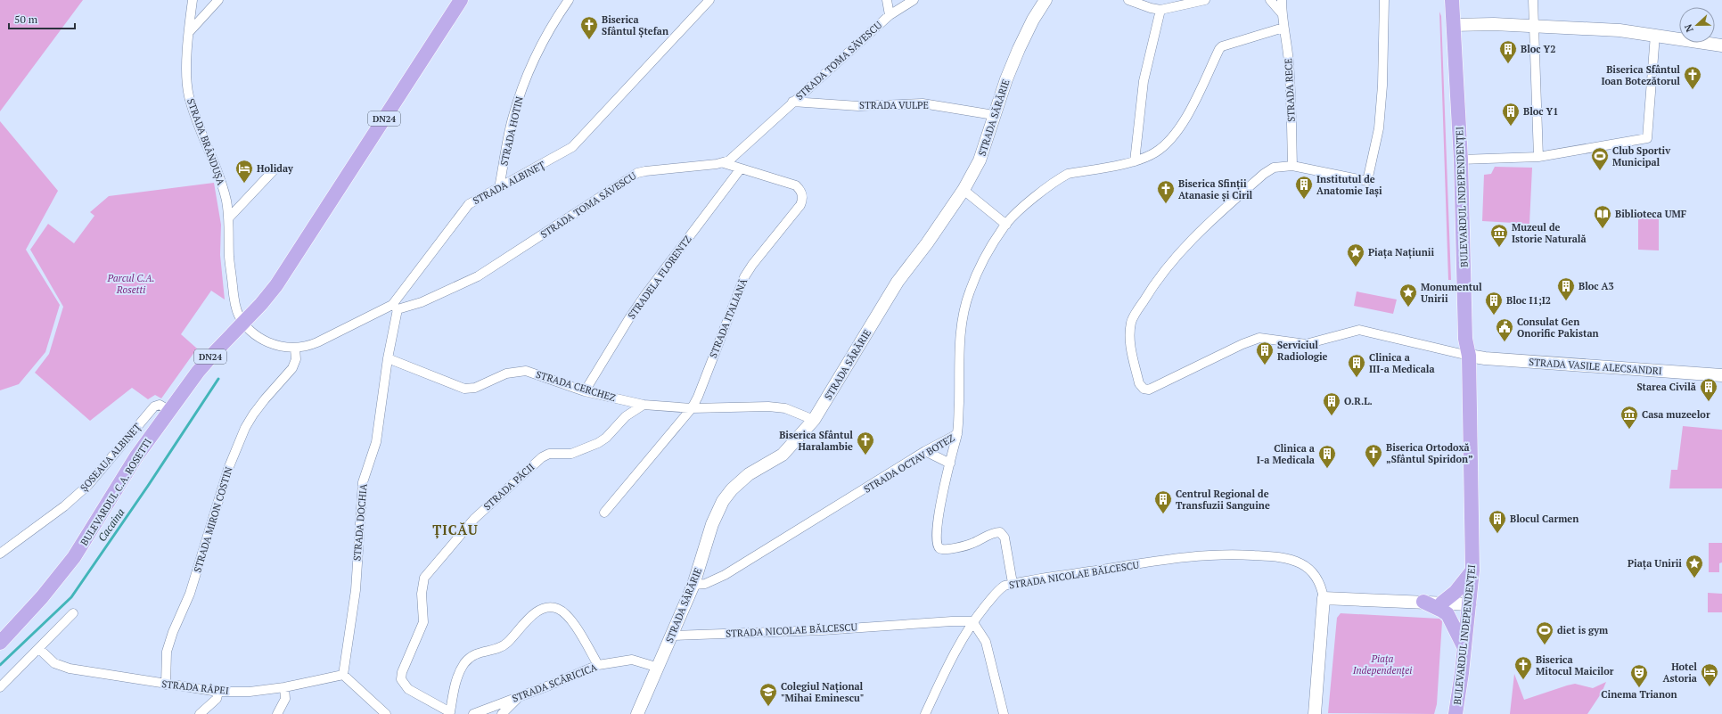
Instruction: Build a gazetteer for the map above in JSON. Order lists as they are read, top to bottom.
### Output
{
  "streets": {
    "main road": ["DN24", "BULEVARDUL INDEPENDENȚEI", "BULEVARDUL C.A. ROSETTI"],
    "street": [
      "STRADA TOMA SĂVESCU",
      "STRADA RECE",
      "STRADA VULPE",
      "STRADA SĂRĂRIE",
      "STRADA HOTIN",
      "STRADA BRÂNDUȘA",
      "STRADA ALBINEȚ",
      "STRADELA FLORENTZ",
      "STRADA ITALIANĂ",
      "STRADA VASILE ALECSANDRI",
      "STRADA CERCHEZ",
      "ȘOSEAUA ALBINEȚ",
      "STRADA OCTAV BOTEZ",
      "STRADA PĂCII",
      "STRADA MIRON COSTIN",
      "STRADA DOCHIA",
      "STRADA NICOLAE BĂLCESCU",
      "STRADA SCĂRICICA",
      "STRADA RÂPEI"
    ]
  },
  "crossings": [
    ["STRADA TOMA SĂVESCU", "STRADA VULPE"],
    ["STRADA TOMA SĂVESCU", "STRADA ALBINEȚ"],
    ["STRADA TOMA SĂVESCU", "STRADA ITALIANĂ"],
    ["STRADA TOMA SĂVESCU", "STRADA DOCHIA"],
    ["STRADA VULPE", "STRADA SĂRĂRIE"],
    ["STRADA SĂRĂRIE", "STRADA CERCHEZ"],
    ["STRADA SĂRĂRIE", "STRADA OCTAV BOTEZ"],
    ["STRADA SĂRĂRIE", "STRADA NICOLAE BĂLCESCU"],
    ["STRADA SĂRĂRIE", "STRADA SCĂRICICA"],
    ["DN24", "STRADA BRÂNDUȘA"],
    ["DN24", "STRADA ALBINEȚ"],
    ["DN24", "BULEVARDUL C.A. ROSETTI"],
    ["STRADA HOTIN", "STRADA ALBINEȚ"],
    ["STRADA BRÂNDUȘA", "STRADA ALBINEȚ"],
    ["STRADA BRÂNDUȘA", "BULEVARDUL C.A. ROSETTI"],
    ["STRADA ALBINEȚ", "BULEVARDUL C.A. ROSETTI"],
    ["STRADA ALBINEȚ", "STRADA MIRON COSTIN"],
    ["STRADA ALBINEȚ", "STRADA DOCHIA"],
    ["BULEVARDUL INDEPENDENȚEI", "STRADA VASILE ALECSANDRI"],
    ["STRADELA FLORENTZ", "STRADA ITALIANĂ"],
    ["STRADELA FLORENTZ", "STRADA CERCHEZ"],
    ["STRADA ITALIANĂ", "STRADA CERCHEZ"],
    ["STRADA CERCHEZ", "STRADA PĂCII"],
    ["STRADA CERCHEZ", "STRADA DOCHIA"],
    ["ȘOSEAUA ALBINEȚ", "BULEVARDUL C.A. ROSETTI"],
    ["STRADA OCTAV BOTEZ", "STRADA NICOLAE BĂLCESCU"],
    ["STRADA MIRON COSTIN", "STRADA RÂPEI"],
    ["STRADA DOCHIA", "STRADA RÂPEI"]
  ],
  "districts": ["ȚICĂU"],
  "water": ["Cacaina"],
  "parks": ["Parcul C.A. Rosetti", "Piața Independenței"],
  "places": {
    "church": [
      "Biserica Sfântul Ștefan",
      "Biserica Sfântul Ioan Botezătorul",
      "Biserica Sfinții Atanasie și Ciril",
      "Biserica Sfântul Haralambie",
      "Biserica Ortodoxă „Sfântul Spiridon”",
      "Biserica Mitocul Maicilor"
    ],
    "building": [
      "Bloc Y2",
      "Bloc Y1",
      "Institutul de Anatomie Iași",
      "Bloc A3",
      "Bloc I1;I2",
      "Serviciul Radiologie",
      "Clinica a III-a Medicala",
      "Starea Civilă",
      "O.R.L.",
      "Clinica a I-a Medicala",
      "Centrul Regional de Transfuzii Sanguine",
      "Blocul Carmen"
    ],
    "sports": ["Club Sportiv Municipal", "diet is gym"],
    "hotel": ["Holiday", "Hotel Astoria"],
    "library": ["Biblioteca UMF"],
    "museum": ["Muzeul de Istorie Naturală", "Casa muzeelor"],
    "place": ["Piața Națiunii", "Monumentul Unirii", "Piața Unirii"],
    "public building": ["Consulat Gen Onorific Pakistan"],
    "theatre": ["Cinema Trianon"],
    "school or university": ["Colegiul Național \"Mihai Eminescu\""]
  },
  "scale_bar": "50 m",
  "north": "left"
}
